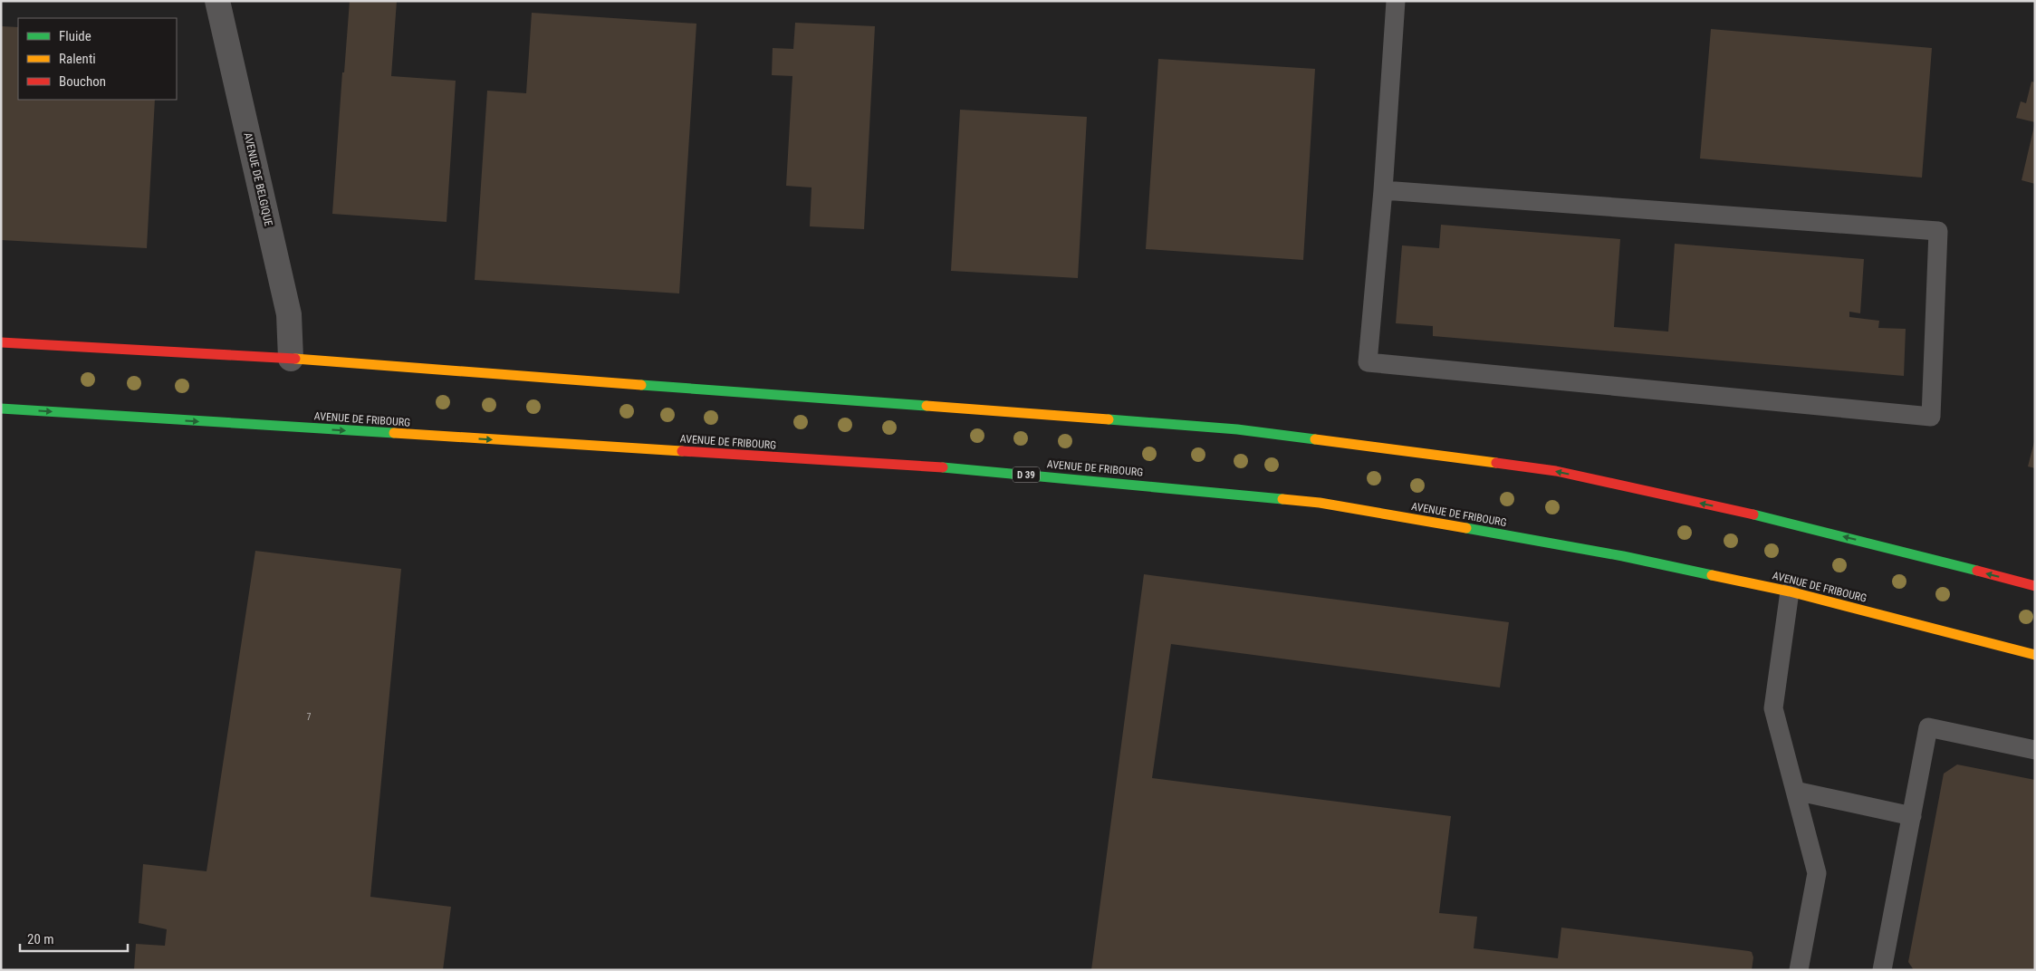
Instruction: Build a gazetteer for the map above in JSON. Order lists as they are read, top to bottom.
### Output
{
  "streets": {
    "main road": ["AVENUE DE FRIBOURG", "D 39"],
    "street": ["AVENUE DE BELGIQUE"]
  },
  "house_numbers": ["7"],
  "legend": ["Fluide", "Ralenti", "Bouchon"],
  "scale_bar": "20 m"
}
